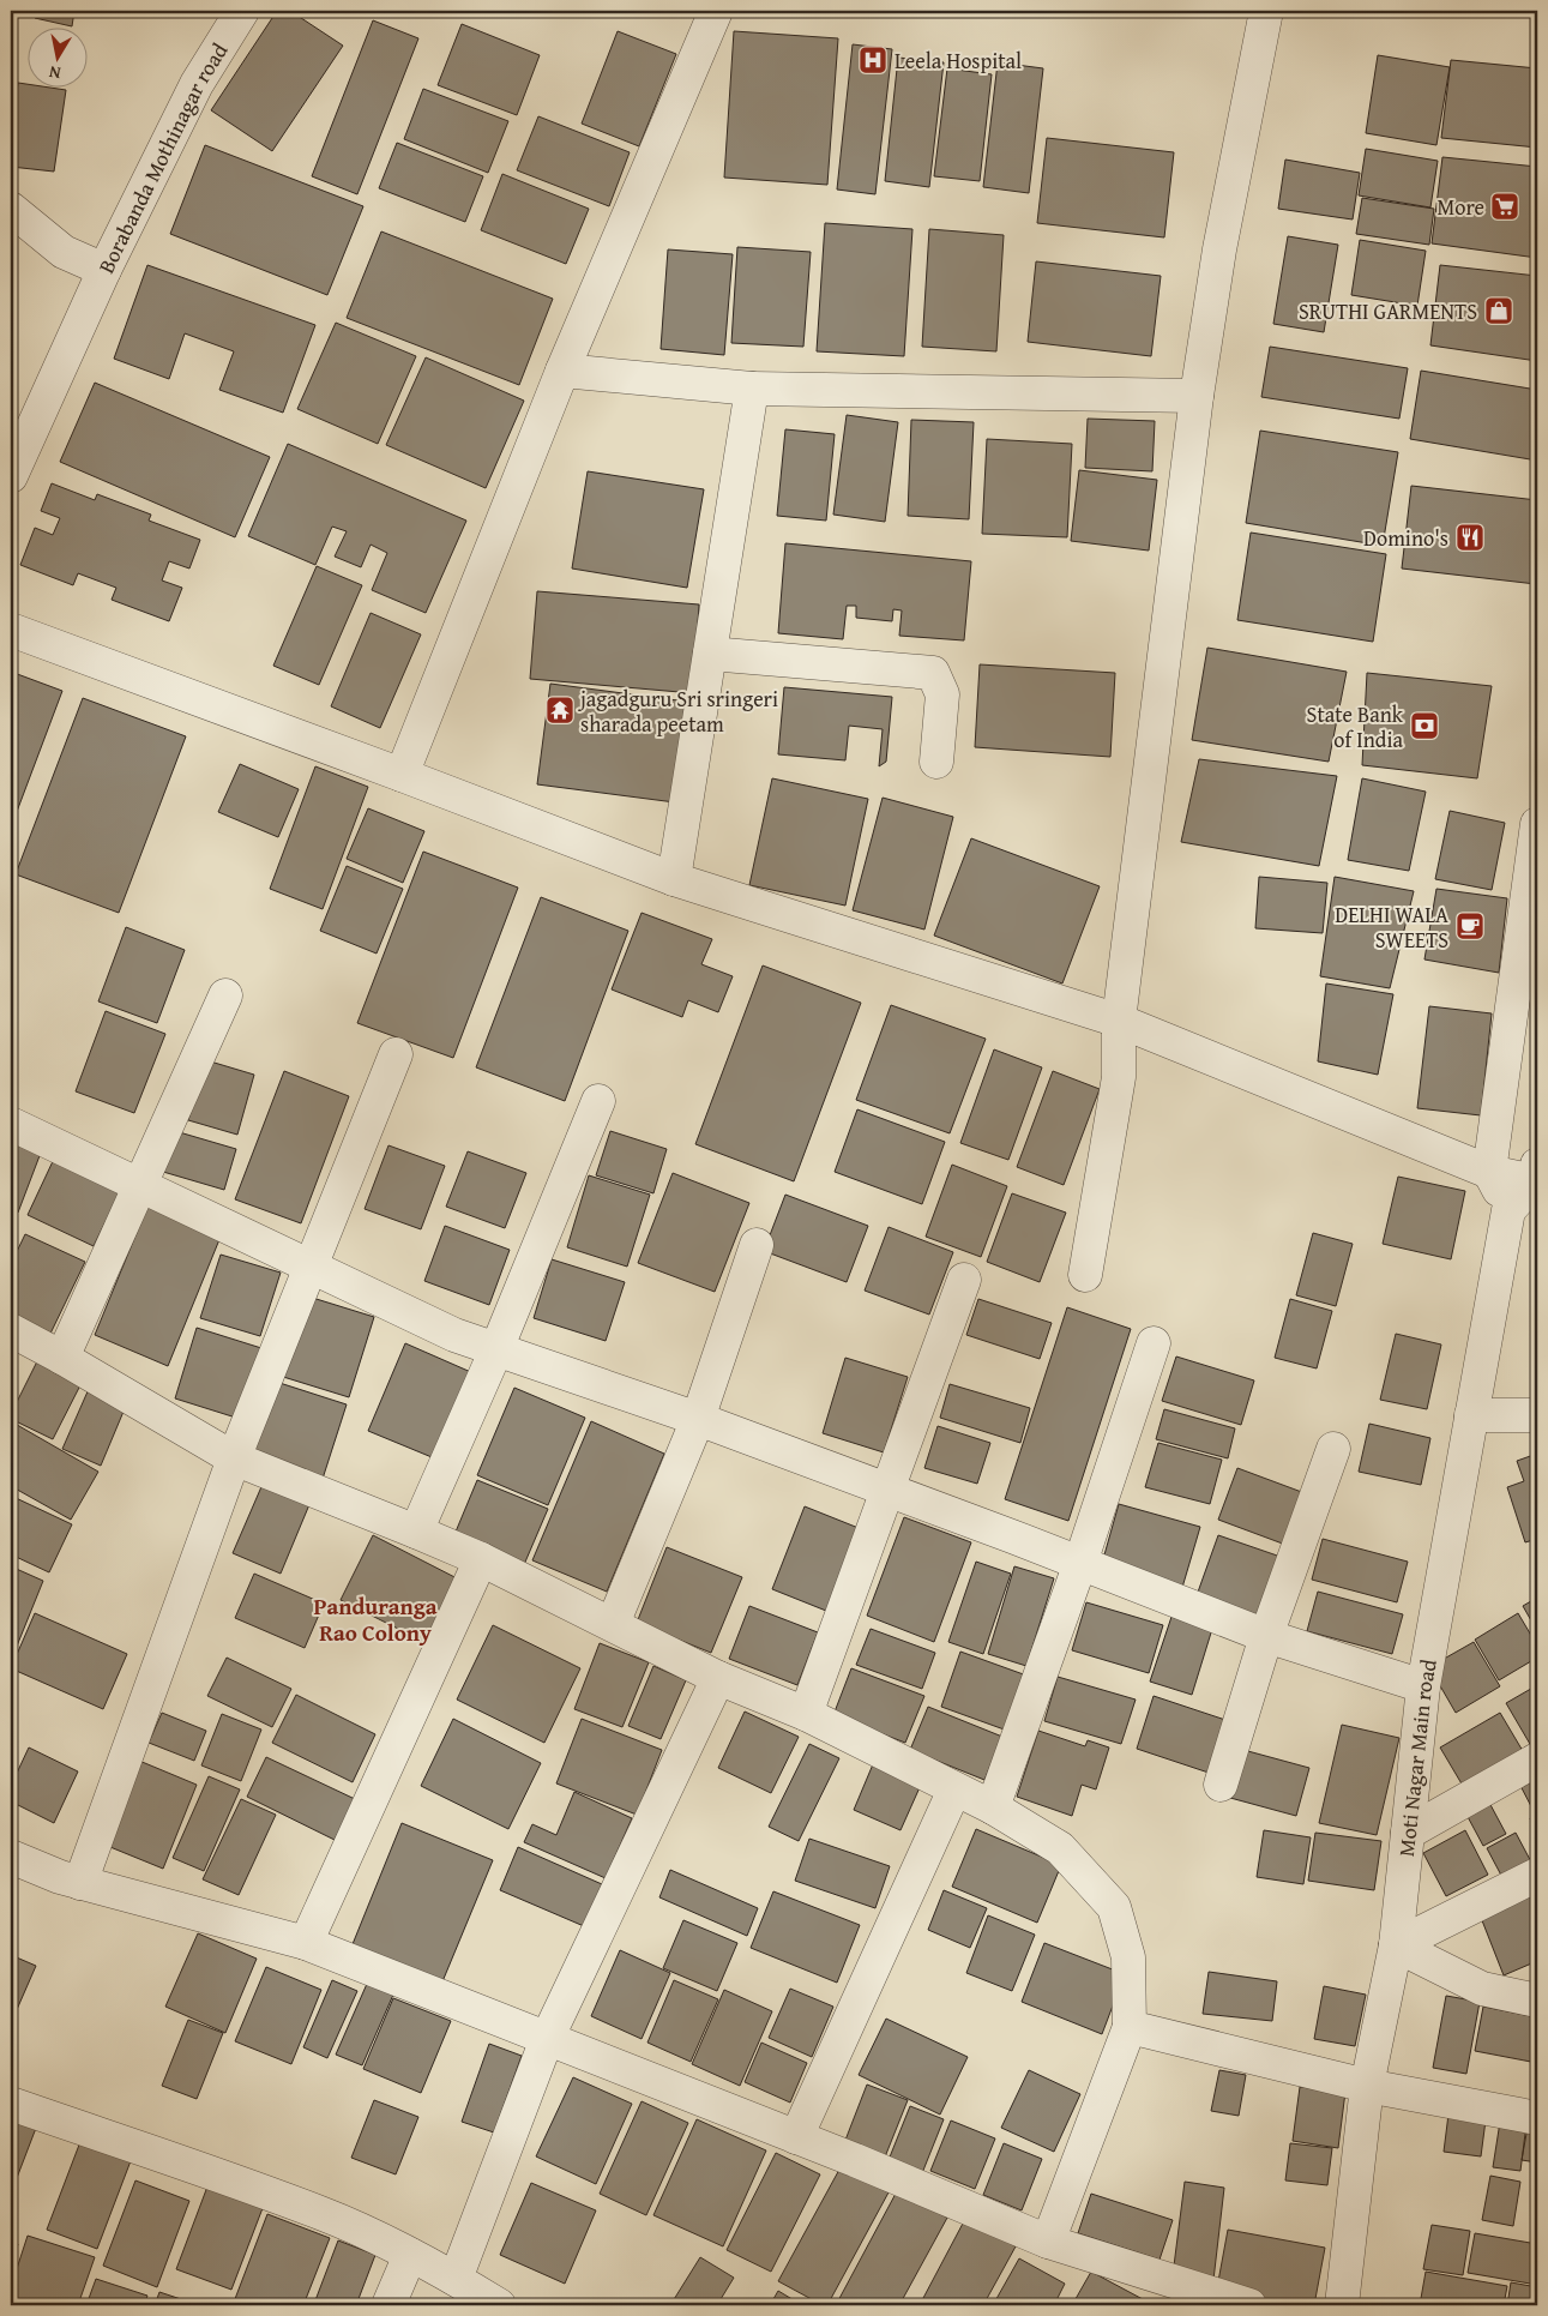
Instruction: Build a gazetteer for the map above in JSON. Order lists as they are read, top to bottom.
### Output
{
  "streets": {
    "street": ["Borabanda Mothinagar road", "Moti Nagar Main road"]
  },
  "districts": ["Panduranga Rao Colony"],
  "places": {
    "hospital": ["Leela Hospital"],
    "supermarket": ["More"],
    "shop": ["SRUTHI GARMENTS"],
    "restaurant": ["Domino's"],
    "temple": ["jagadguru Sri sringeri sharada peetam"],
    "bank": ["State Bank of India"],
    "cafe": ["DELHI WALA SWEETS"]
  },
  "north": "bottom"
}
